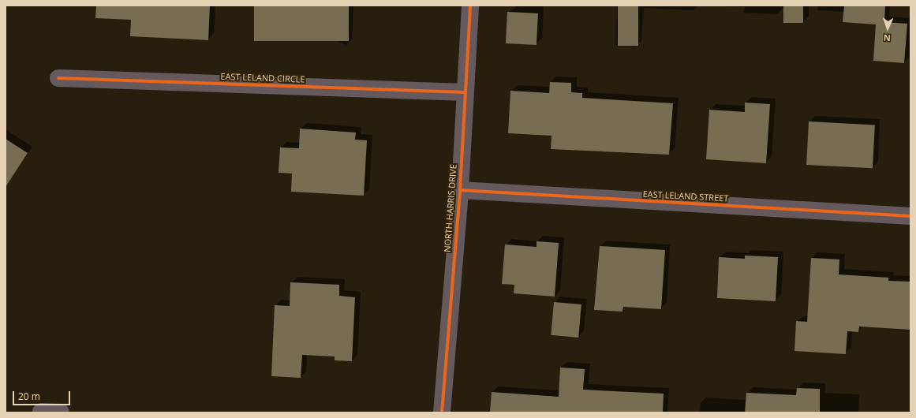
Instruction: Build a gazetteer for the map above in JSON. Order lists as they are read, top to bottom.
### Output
{
  "streets": {
    "street": ["EAST LELAND CIRCLE", "EAST LELAND STREET", "NORTH HARRIS DRIVE"]
  },
  "crossings": [
    ["EAST LELAND CIRCLE", "NORTH HARRIS DRIVE"],
    ["EAST LELAND STREET", "NORTH HARRIS DRIVE"]
  ],
  "scale_bar": "20 m",
  "north": "bottom"
}
